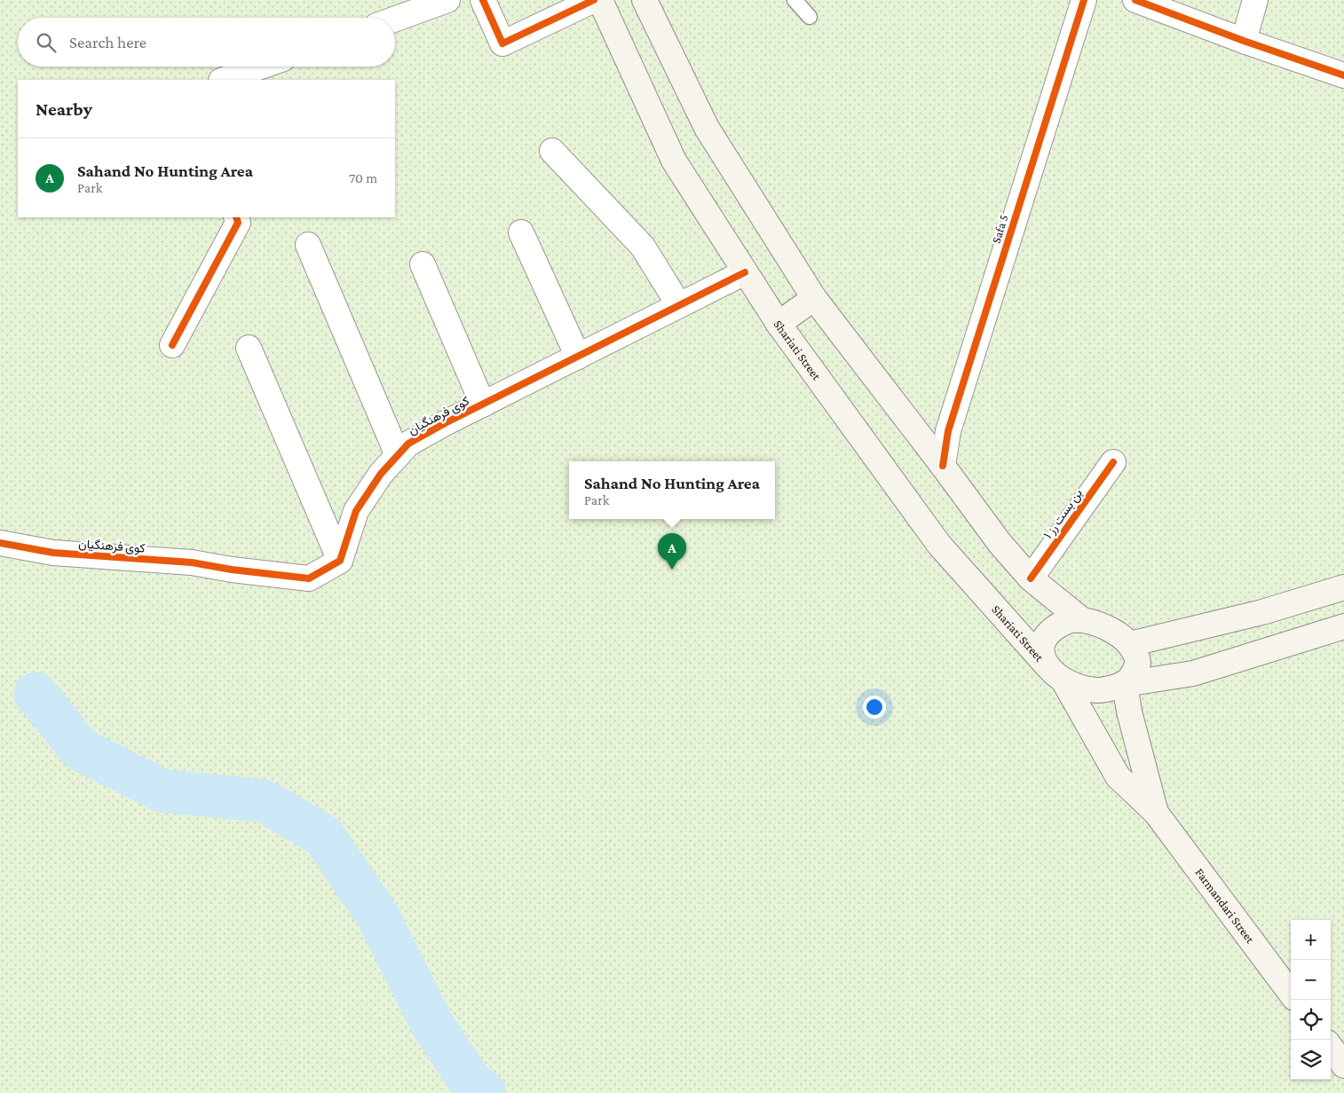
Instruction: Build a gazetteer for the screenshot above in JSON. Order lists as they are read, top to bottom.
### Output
{
  "streets": {
    "main road": ["Shariati Street", "Farmandari Street"],
    "street": ["Safa 5", "کوی فرهنگیان", "بن بست رز ۱"]
  },
  "crossings": [
    ["Shariati Street", "کوی فرهنگیان"],
    ["Shariati Street", "Farmandari Street"]
  ],
  "page": {
    "search": "Search here",
    "heading": "Nearby",
    "list": [
      {
        "mark": "A",
        "name": "Sahand No Hunting Area",
        "note": "Park",
        "value": "70 m"
      }
    ],
    "popup": ["Sahand No Hunting Area", "Park"],
    "pins": "A",
    "map_buttons": ["+", "−"]
  }
}
